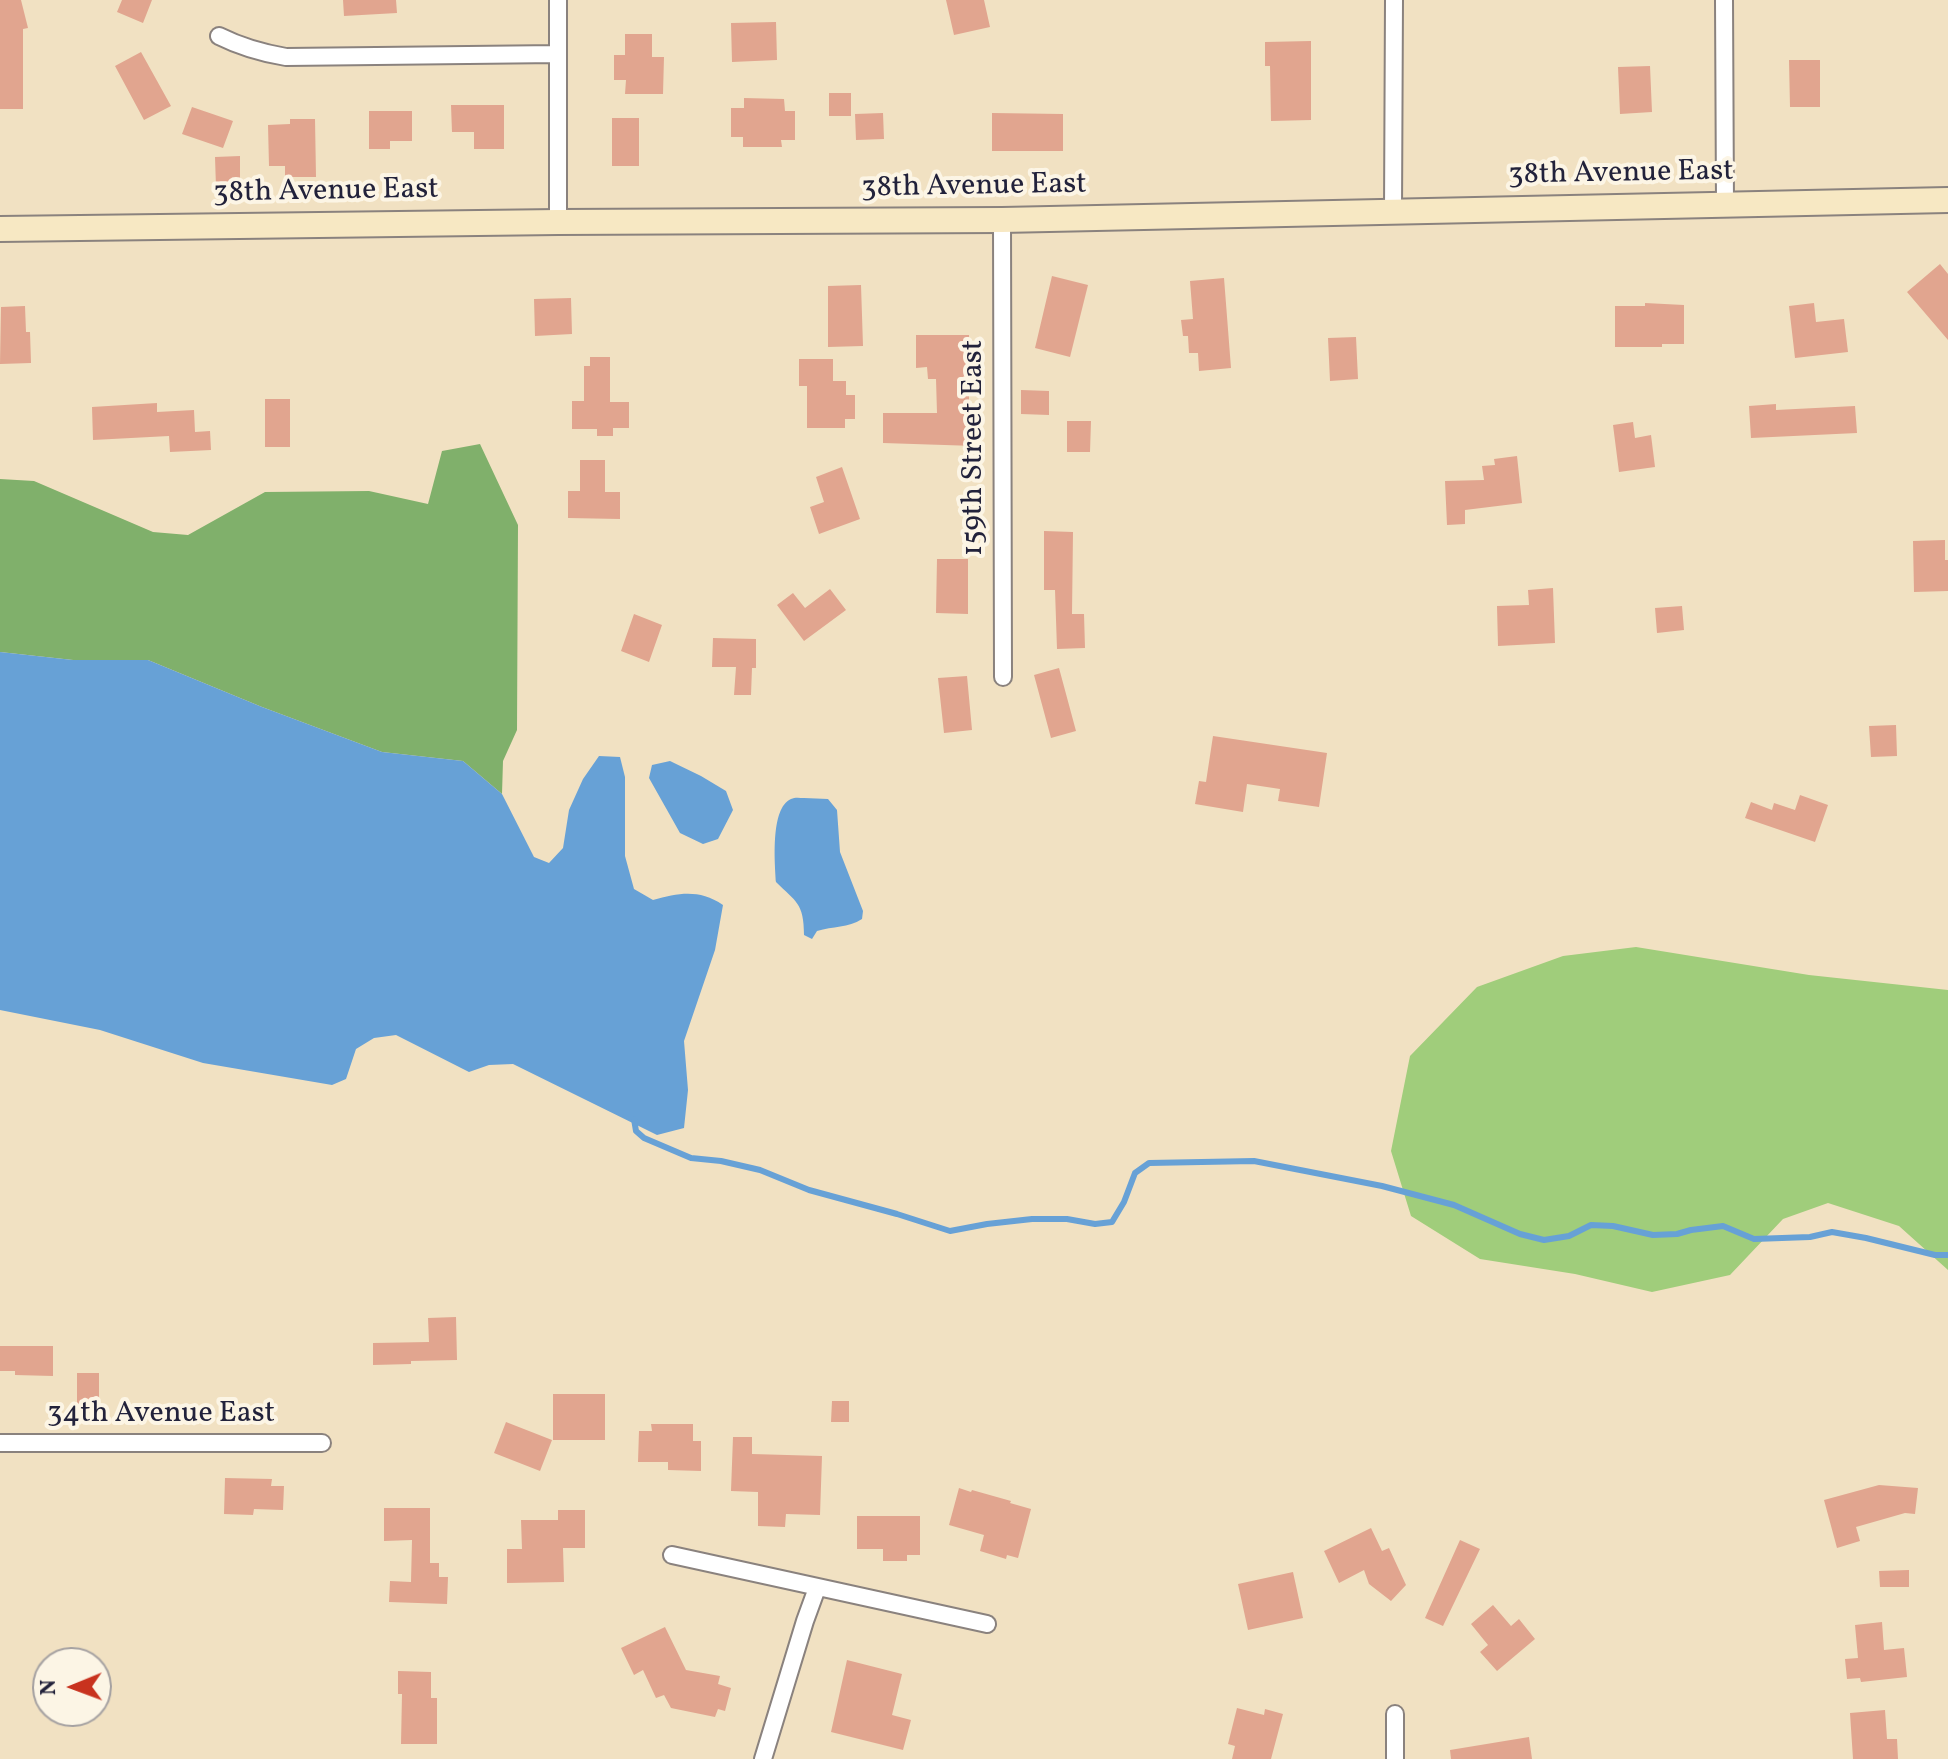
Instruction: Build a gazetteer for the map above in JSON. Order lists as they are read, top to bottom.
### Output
{
  "streets": {
    "street": ["38th Avenue East", "159th Street East", "34th Avenue East"]
  },
  "crossings": [
    ["38th Avenue East", "159th Street East"]
  ],
  "north": "left"
}
